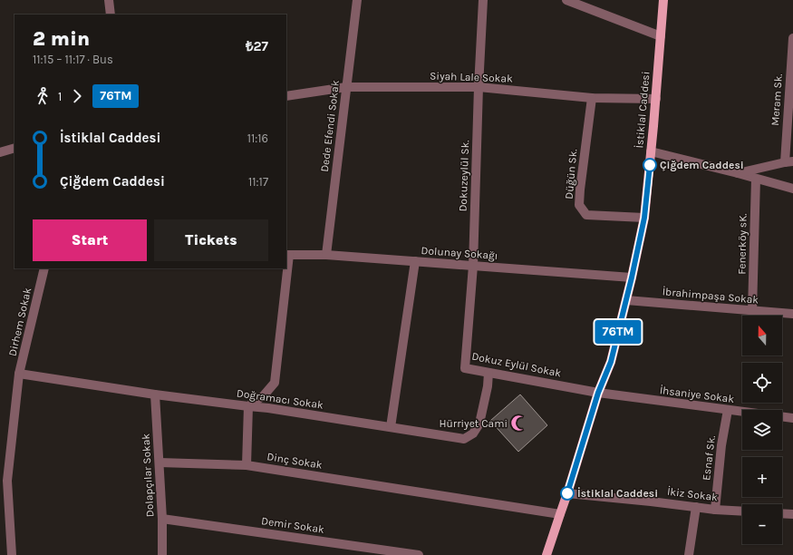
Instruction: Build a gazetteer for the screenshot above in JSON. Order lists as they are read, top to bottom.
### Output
{
  "streets": {
    "main road": ["İstiklal Caddesi"],
    "street": [
      "Siyah Lale Sokak",
      "Meram Sk.",
      "Dede Efendi Sokak",
      "Düğün Sk.",
      "Dokuzeylül Sk.",
      "Fenerköy sK.",
      "Dolunay Sokağı",
      "İbrahimpaşa Sokak",
      "Dirhem Sokak",
      "Dokuz Eylül Sokak",
      "İhsaniye Sokak",
      "Doğramacı Sokak",
      "Esnaf Sk.",
      "Dinç Sokak",
      "Dolapçılar Sokak",
      "İkiz Sokak",
      "Demir Sokak"
    ]
  },
  "crossings": [
    ["Siyah Lale Sokak", "İstiklal Caddesi"],
    ["Siyah Lale Sokak", "Dede Efendi Sokak"],
    ["Siyah Lale Sokak", "Düğün Sk."],
    ["Siyah Lale Sokak", "Dokuzeylül Sk."],
    ["İstiklal Caddesi", "Düğün Sk."],
    ["İstiklal Caddesi", "Dolunay Sokağı"],
    ["İstiklal Caddesi", "İbrahimpaşa Sokak"],
    ["İstiklal Caddesi", "Dokuz Eylül Sokak"],
    ["İstiklal Caddesi", "İhsaniye Sokak"],
    ["İstiklal Caddesi", "Dinç Sokak"],
    ["İstiklal Caddesi", "İkiz Sokak"],
    ["Dede Efendi Sokak", "Dolunay Sokağı"],
    ["Dokuzeylül Sk.", "Dolunay Sokağı"],
    ["Dokuzeylül Sk.", "Dokuz Eylül Sokak"],
    ["Fenerköy sK.", "İbrahimpaşa Sokak"],
    ["Dolunay Sokağı", "Dokuz Eylül Sokak"],
    ["Dirhem Sokak", "Doğramacı Sokak"],
    ["Dokuz Eylül Sokak", "İhsaniye Sokak"],
    ["Dokuz Eylül Sokak", "Doğramacı Sokak"],
    ["İhsaniye Sokak", "Esnaf Sk."],
    ["Doğramacı Sokak", "Dolapçılar Sokak"],
    ["Esnaf Sk.", "İkiz Sokak"],
    ["Dinç Sokak", "Dolapçılar Sokak"],
    ["Dolapçılar Sokak", "Demir Sokak"]
  ],
  "places": {
    "other": ["Çiğdem Caddesi", "İstiklal Caddesi"],
    "mosque": ["Hürriyet Cami"]
  },
  "lines": ["bus line 76TM"],
  "north": "top",
  "page": {
    "on_map": "76TM",
    "heading": ["2 min", "11:15 – 11:17 · Bus", "₺27"],
    "legs": ["1", "76TM"],
    "list": [
      {
        "name": "İstiklal Caddesi",
        "value": "11:16"
      },
      {
        "name": "Çiğdem Caddesi",
        "value": "11:17"
      }
    ],
    "buttons": ["Start", "Tickets"],
    "map_buttons": ["+", "−"]
  }
}
